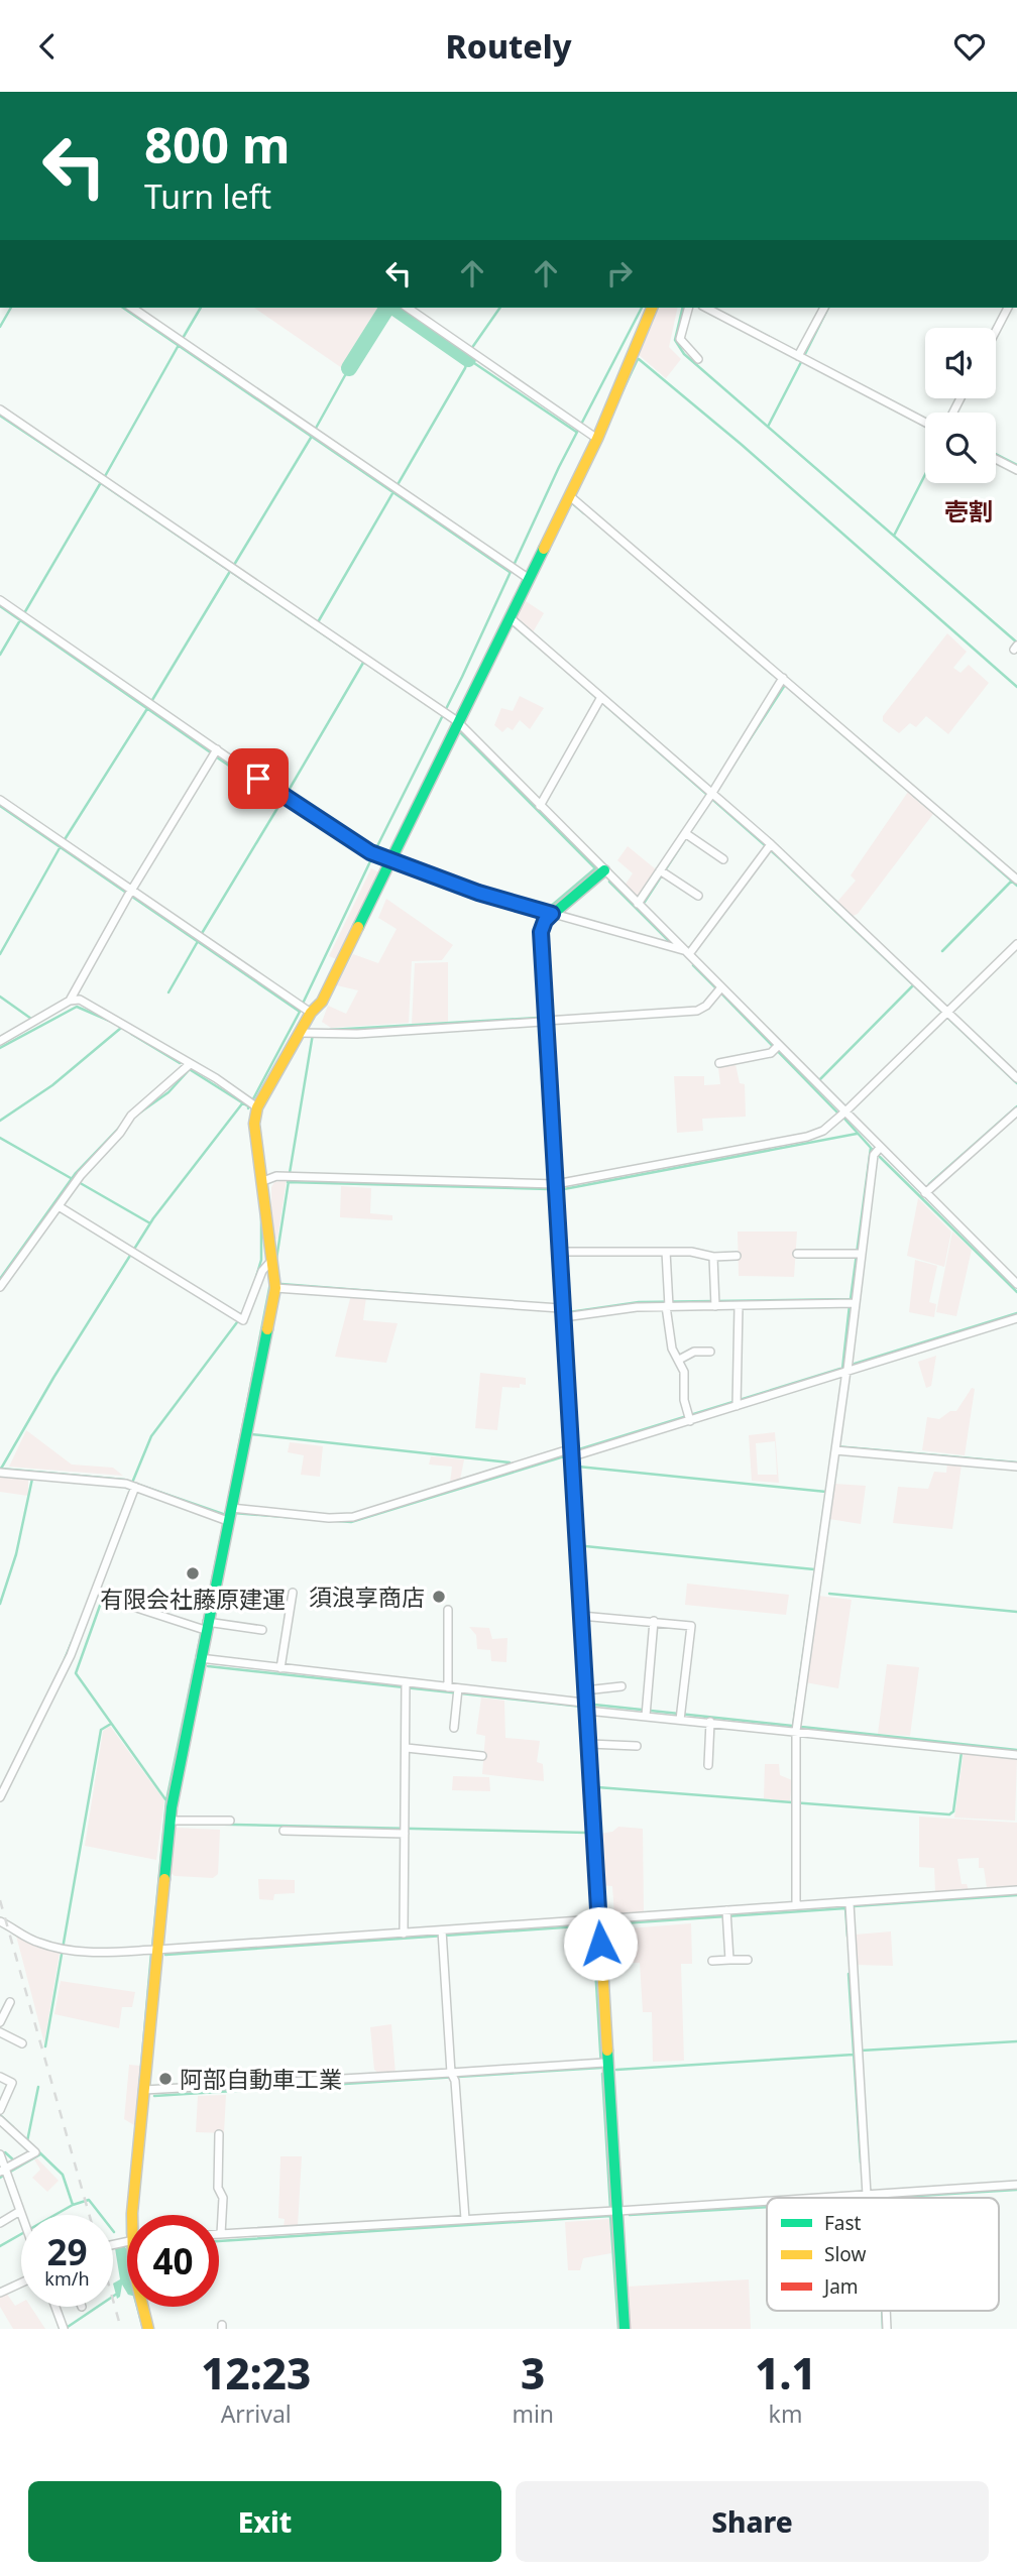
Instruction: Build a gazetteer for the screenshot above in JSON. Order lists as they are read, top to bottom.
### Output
{
  "districts": ["壱割"],
  "places": ["有限会社藤原建運", "須浪享商店", "阿部自動車工業"],
  "legend": ["Fast", "Slow", "Jam"],
  "page": {
    "header": "Routely",
    "turn": ["800 m", "Turn left"],
    "speed": "29 km/h",
    "limit": "40",
    "eta": [
      "12:23",
      "Arrival",
      "3",
      "min",
      "1.1",
      "km"
    ],
    "buttons": ["Exit", "Share"]
  }
}
